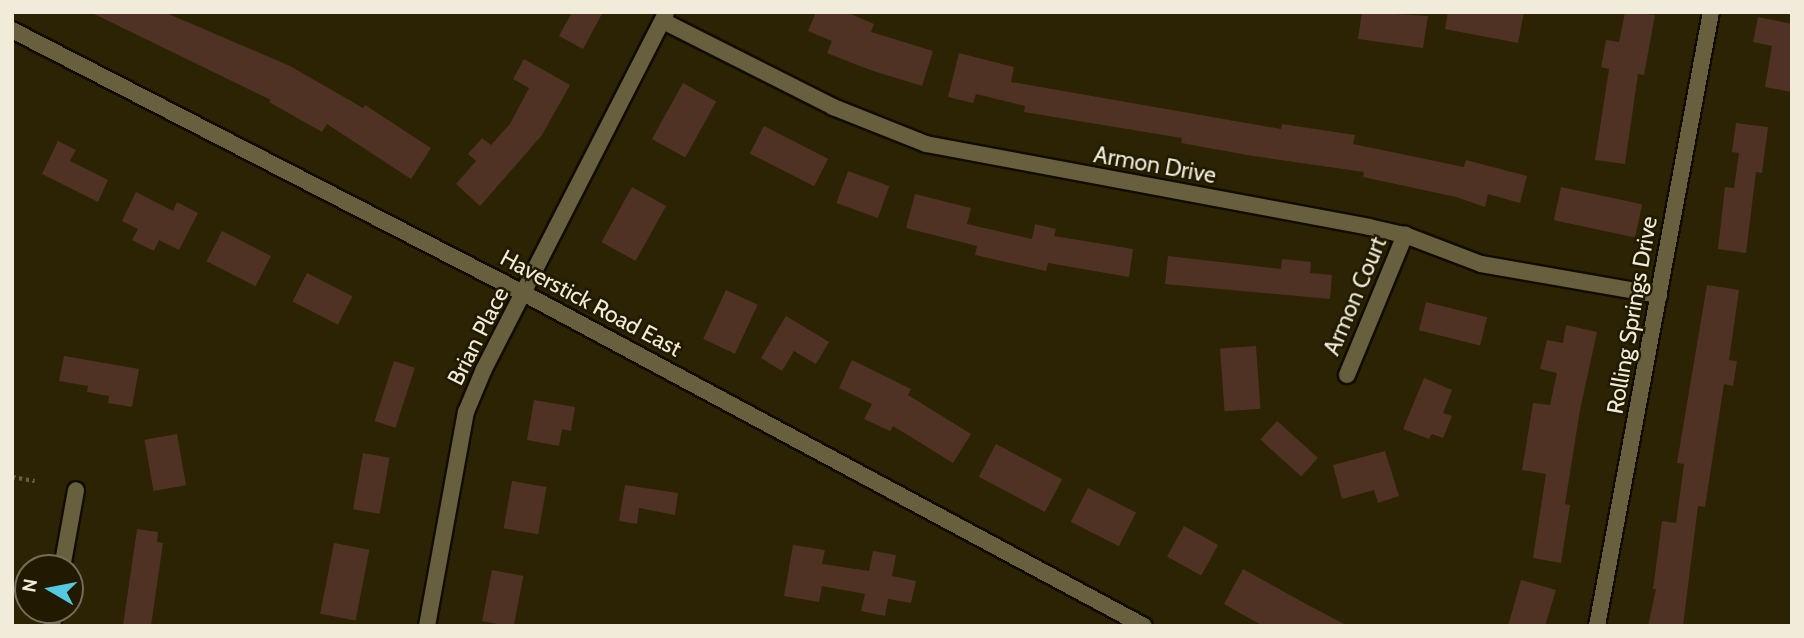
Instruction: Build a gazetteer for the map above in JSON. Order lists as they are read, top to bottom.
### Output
{
  "streets": {
    "street": [
      "Armon Drive",
      "Armon Court",
      "Haverstick Road East",
      "Rolling Springs Drive",
      "Brian Place"
    ]
  },
  "crossings": [
    ["Armon Drive", "Armon Court"],
    ["Armon Drive", "Rolling Springs Drive"],
    ["Armon Drive", "Brian Place"],
    ["Haverstick Road East", "Brian Place"]
  ],
  "north": "left"
}
